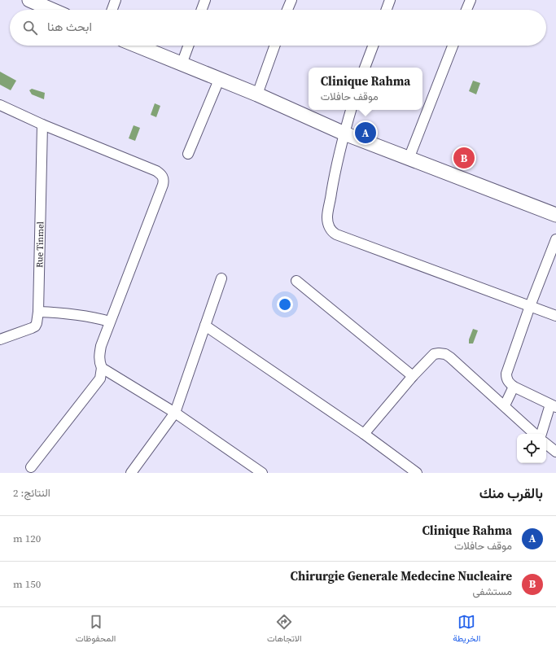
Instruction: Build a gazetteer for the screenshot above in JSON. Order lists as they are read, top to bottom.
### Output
{
  "streets": {
    "street": ["Rue Tinmel"]
  },
  "page": {
    "search": "ابحث هنا",
    "popup": ["Clinique Rahma", "موقف حافلات"],
    "pins": ["A", "B"],
    "heading": ["بالقرب منك", "النتائج: 2"],
    "list": [
      {
        "mark": "A",
        "name": "Clinique Rahma",
        "note": "موقف حافلات",
        "value": "120 m"
      },
      {
        "mark": "B",
        "name": "Chirurgie Generale Medecine Nucleaire",
        "note": "مستشفى",
        "value": "150 m"
      }
    ],
    "nav": ["الخريطة", "الاتجاهات", "المحفوظات"]
  }
}
